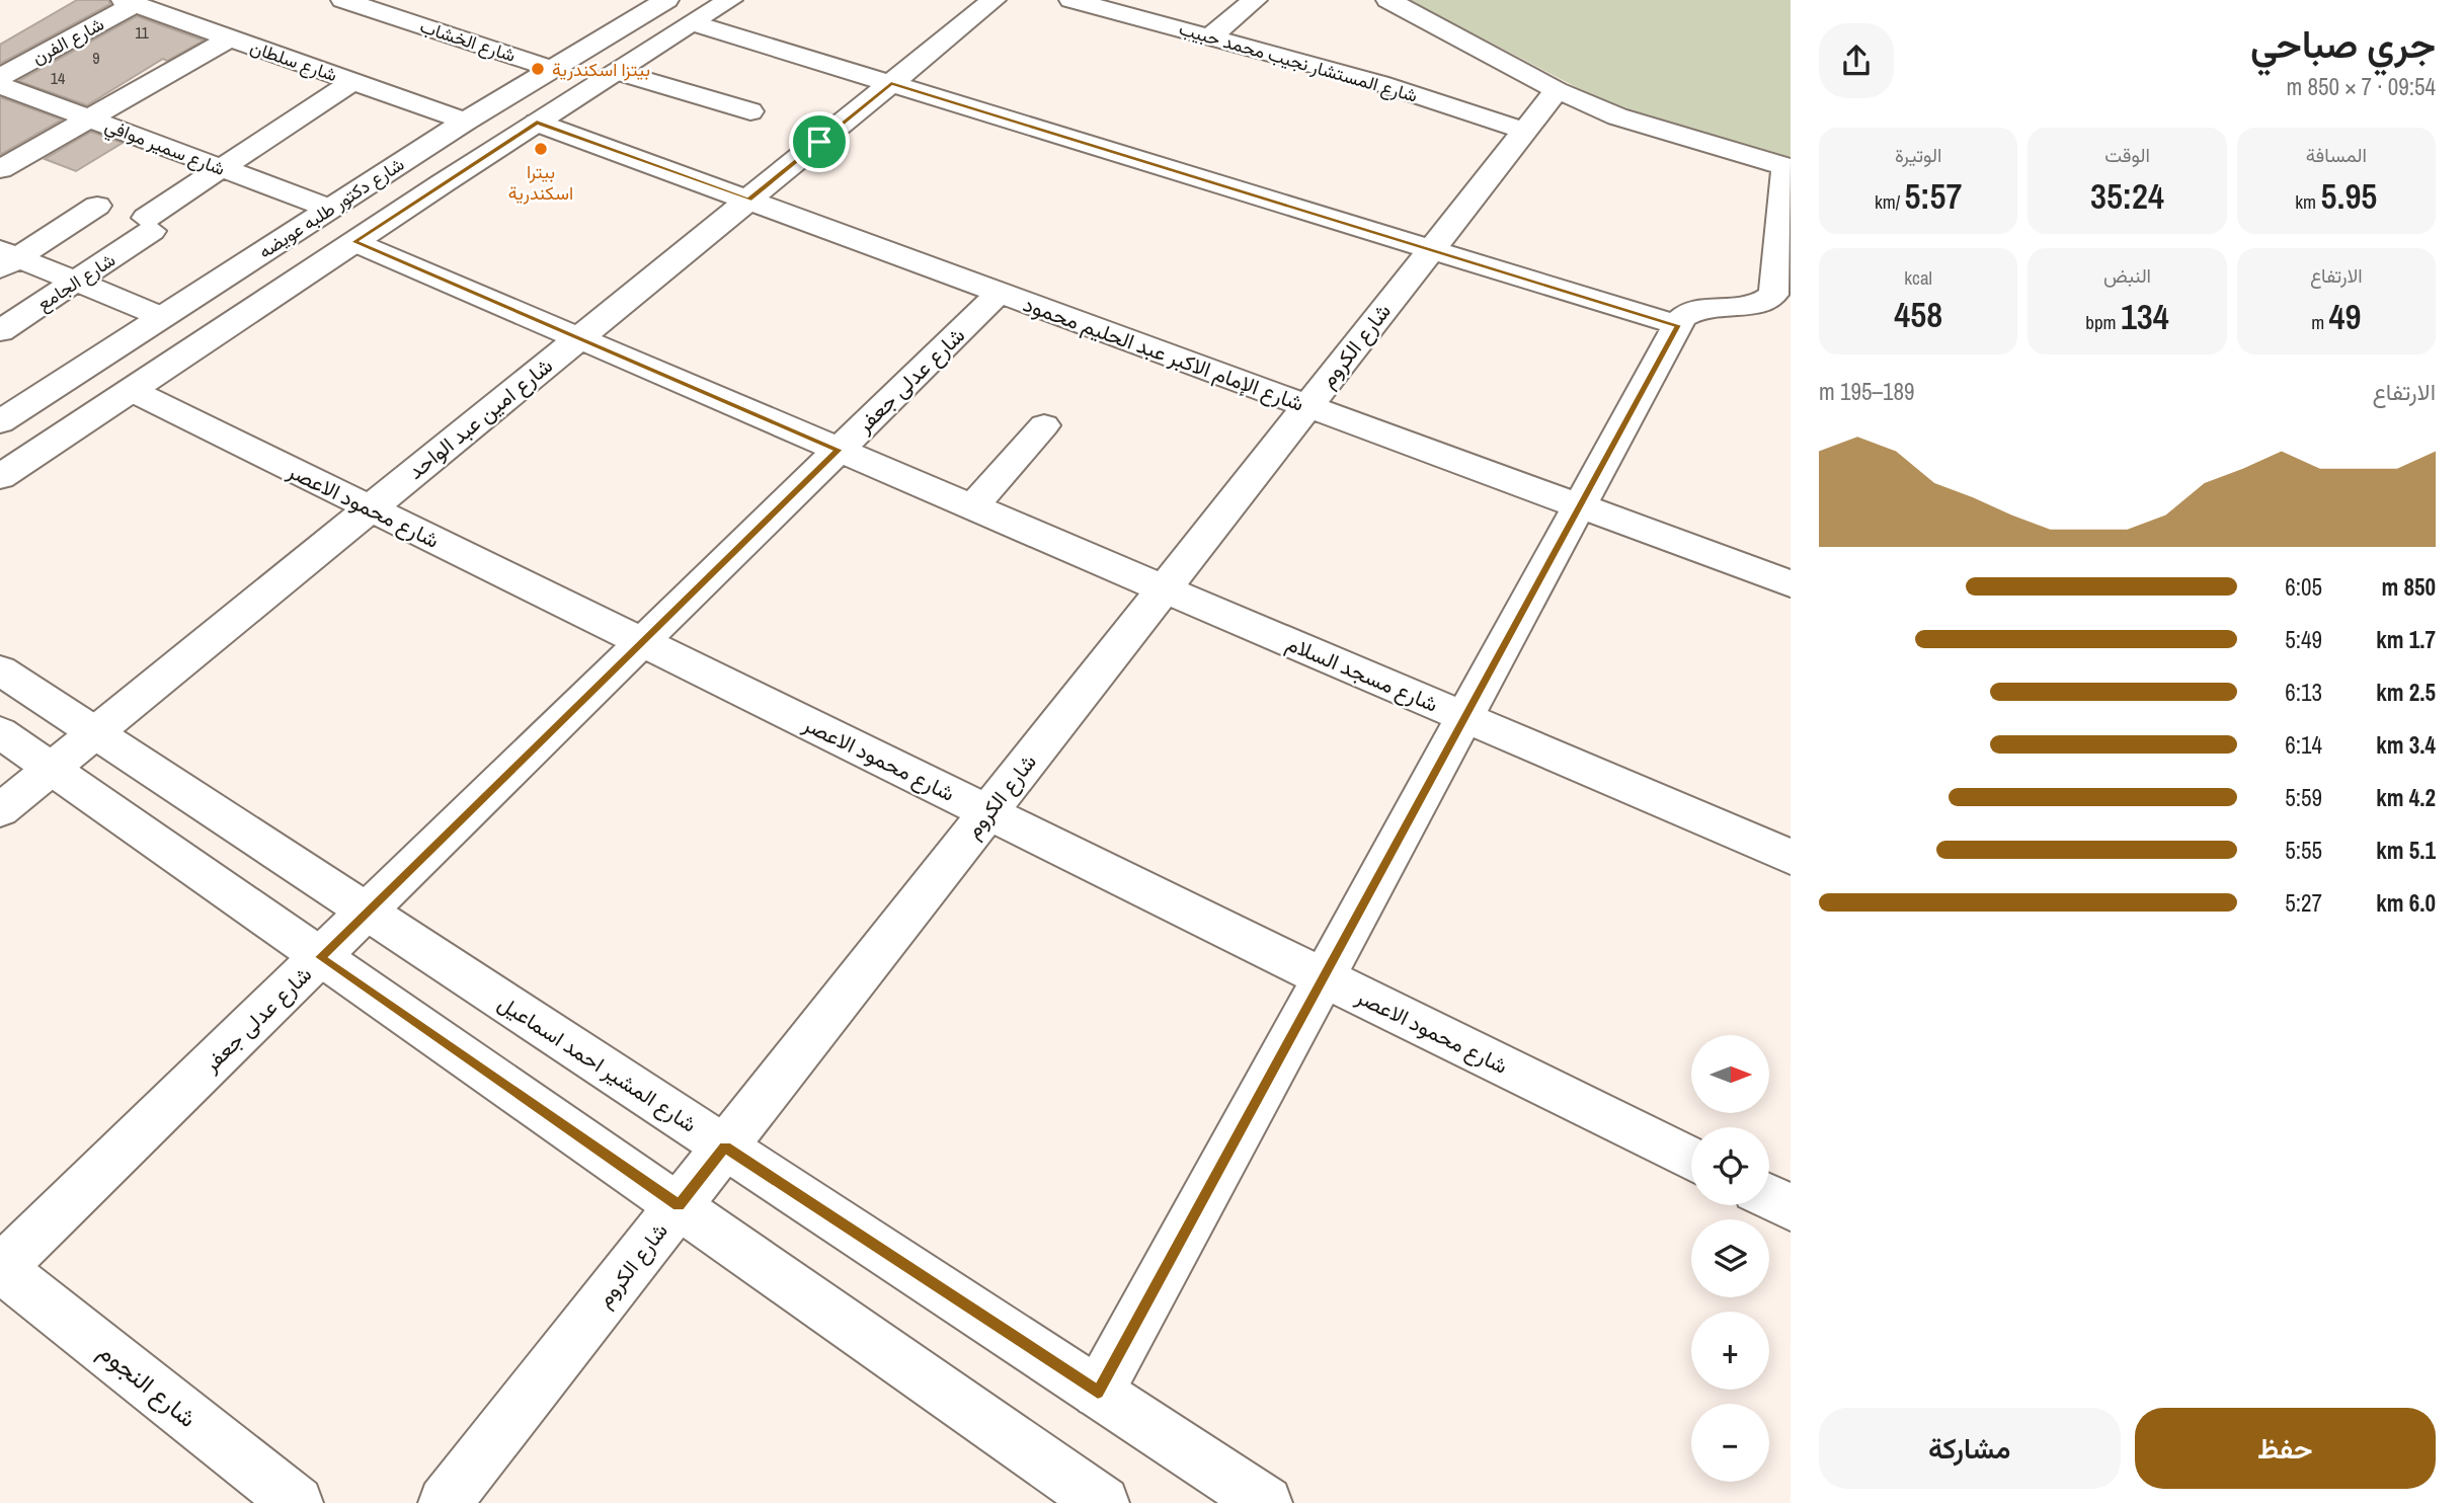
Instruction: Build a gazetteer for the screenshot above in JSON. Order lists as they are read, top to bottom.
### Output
{
  "streets": {
    "street": [
      "شارع الفرن",
      "شارع الخشاب",
      "شارع سلطان",
      "شارع المستشار نجيب محمد حبيب",
      "شارع سمير موافي",
      "شارع دكتور طلبه عويضه",
      "شارع الجامع",
      "شارع الكروم",
      "شارع الإمام الاكبر عبد الحليم محمود",
      "شارع عدلى جعفر",
      "شارع امين عبد الواحد",
      "شارع محمود الاعصر",
      "شارع مسجد السلام",
      "شارع المشير احمد اسماعيل",
      "شارع النجوم"
    ]
  },
  "crossings": [
    ["شارع الفرن", "شارع سلطان"],
    ["شارع الخشاب", "شارع دكتور طلبه عويضه"],
    ["شارع سلطان", "شارع دكتور طلبه عويضه"],
    ["شارع سلطان", "شارع الجامع"],
    ["شارع المستشار نجيب محمد حبيب", "شارع الكروم"],
    ["شارع سمير موافي", "شارع دكتور طلبه عويضه"],
    ["شارع سمير موافي", "شارع الجامع"],
    ["شارع دكتور طلبه عويضه", "شارع الإمام الاكبر عبد الحليم محمود"],
    ["شارع دكتور طلبه عويضه", "شارع محمود الاعصر"],
    ["شارع دكتور طلبه عويضه", "شارع مسجد السلام"],
    ["شارع الكروم", "شارع الإمام الاكبر عبد الحليم محمود"],
    ["شارع الكروم", "شارع محمود الاعصر"],
    ["شارع الكروم", "شارع مسجد السلام"],
    ["شارع الكروم", "شارع المشير احمد اسماعيل"],
    ["شارع الإمام الاكبر عبد الحليم محمود", "شارع عدلى جعفر"],
    ["شارع الإمام الاكبر عبد الحليم محمود", "شارع امين عبد الواحد"],
    ["شارع عدلى جعفر", "شارع محمود الاعصر"],
    ["شارع عدلى جعفر", "شارع مسجد السلام"],
    ["شارع عدلى جعفر", "شارع المشير احمد اسماعيل"],
    ["شارع عدلى جعفر", "شارع النجوم"],
    ["شارع امين عبد الواحد", "شارع محمود الاعصر"],
    ["شارع امين عبد الواحد", "شارع مسجد السلام"],
    ["شارع امين عبد الواحد", "شارع المشير احمد اسماعيل"]
  ],
  "places": ["بيتزا اسكندرية", "بيترا اسكندرية"],
  "house_numbers": ["11", "9", "14"],
  "north": "right",
  "page": {
    "heading": ["جري صباحي", "09:54 · 7 × 850 m"],
    "stats": [
      ["المسافة", "5.95 km"],
      ["الوقت", "35:24"],
      ["الوتيرة", "5:57 /km"],
      ["الارتفاع", "49 m"],
      ["النبض", "134 bpm"],
      ["kcal", "458"]
    ],
    "chart": ["الارتفاع", "189–195 m"],
    "list": [
      {
        "name": "850 m",
        "note": "6:05"
      },
      {
        "name": "1.7 km",
        "note": "5:49"
      },
      {
        "name": "2.5 km",
        "note": "6:13"
      },
      {
        "name": "3.4 km",
        "note": "6:14"
      },
      {
        "name": "4.2 km",
        "note": "5:59"
      },
      {
        "name": "5.1 km",
        "note": "5:55"
      },
      {
        "name": "6.0 km",
        "note": "5:27"
      }
    ],
    "map_buttons": ["+", "−"],
    "buttons": ["حفظ", "مشاركة"]
  }
}
